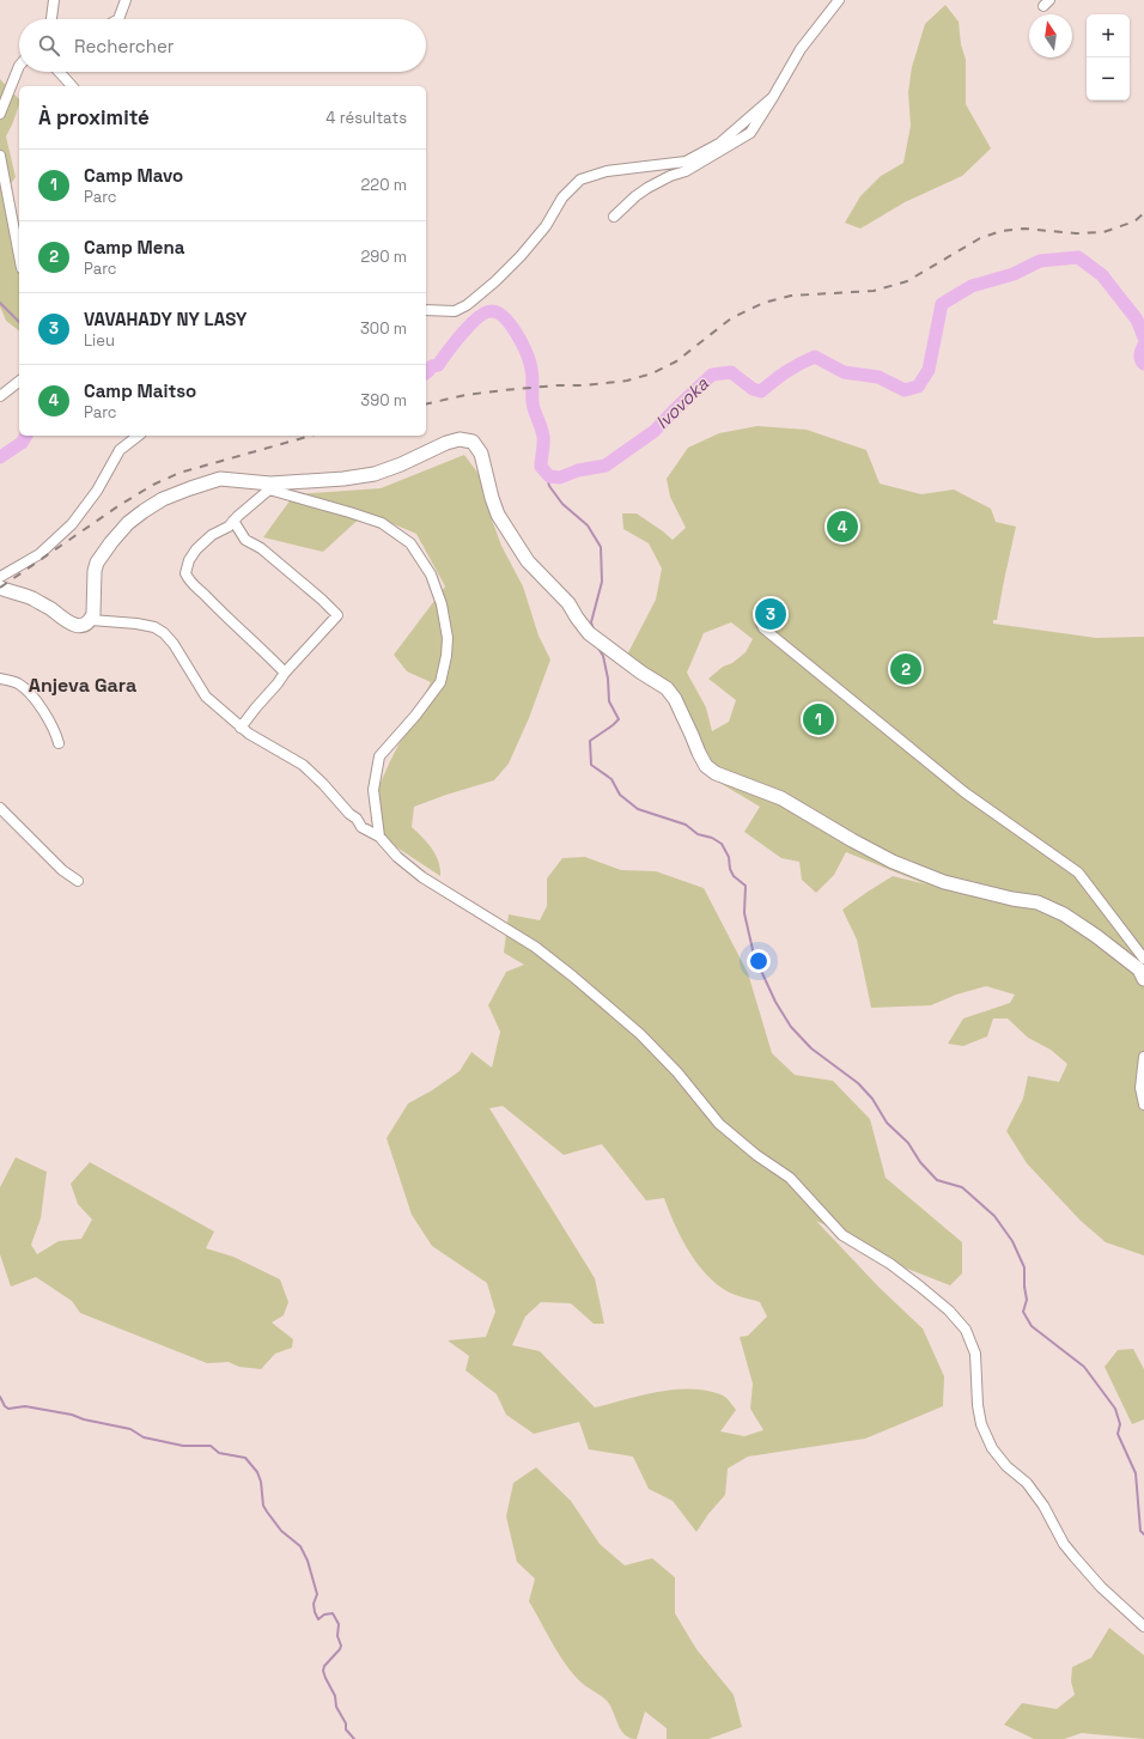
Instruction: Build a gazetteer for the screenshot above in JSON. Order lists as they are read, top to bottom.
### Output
{
  "districts": ["Anjeva Gara"],
  "water": ["Ivovoka"],
  "north": "top",
  "page": {
    "map_buttons": ["+", "−"],
    "search": "Rechercher",
    "heading": ["À proximité", "4 résultats"],
    "list": [
      {
        "mark": "1",
        "name": "Camp Mavo",
        "note": "Parc",
        "value": "220 m"
      },
      {
        "mark": "2",
        "name": "Camp Mena",
        "note": "Parc",
        "value": "290 m"
      },
      {
        "mark": "3",
        "name": "VAVAHADY NY LASY",
        "note": "Lieu",
        "value": "300 m"
      },
      {
        "mark": "4",
        "name": "Camp Maitso",
        "note": "Parc",
        "value": "390 m"
      }
    ],
    "pins": [
      "4",
      "3",
      "2",
      "1"
    ]
  }
}
